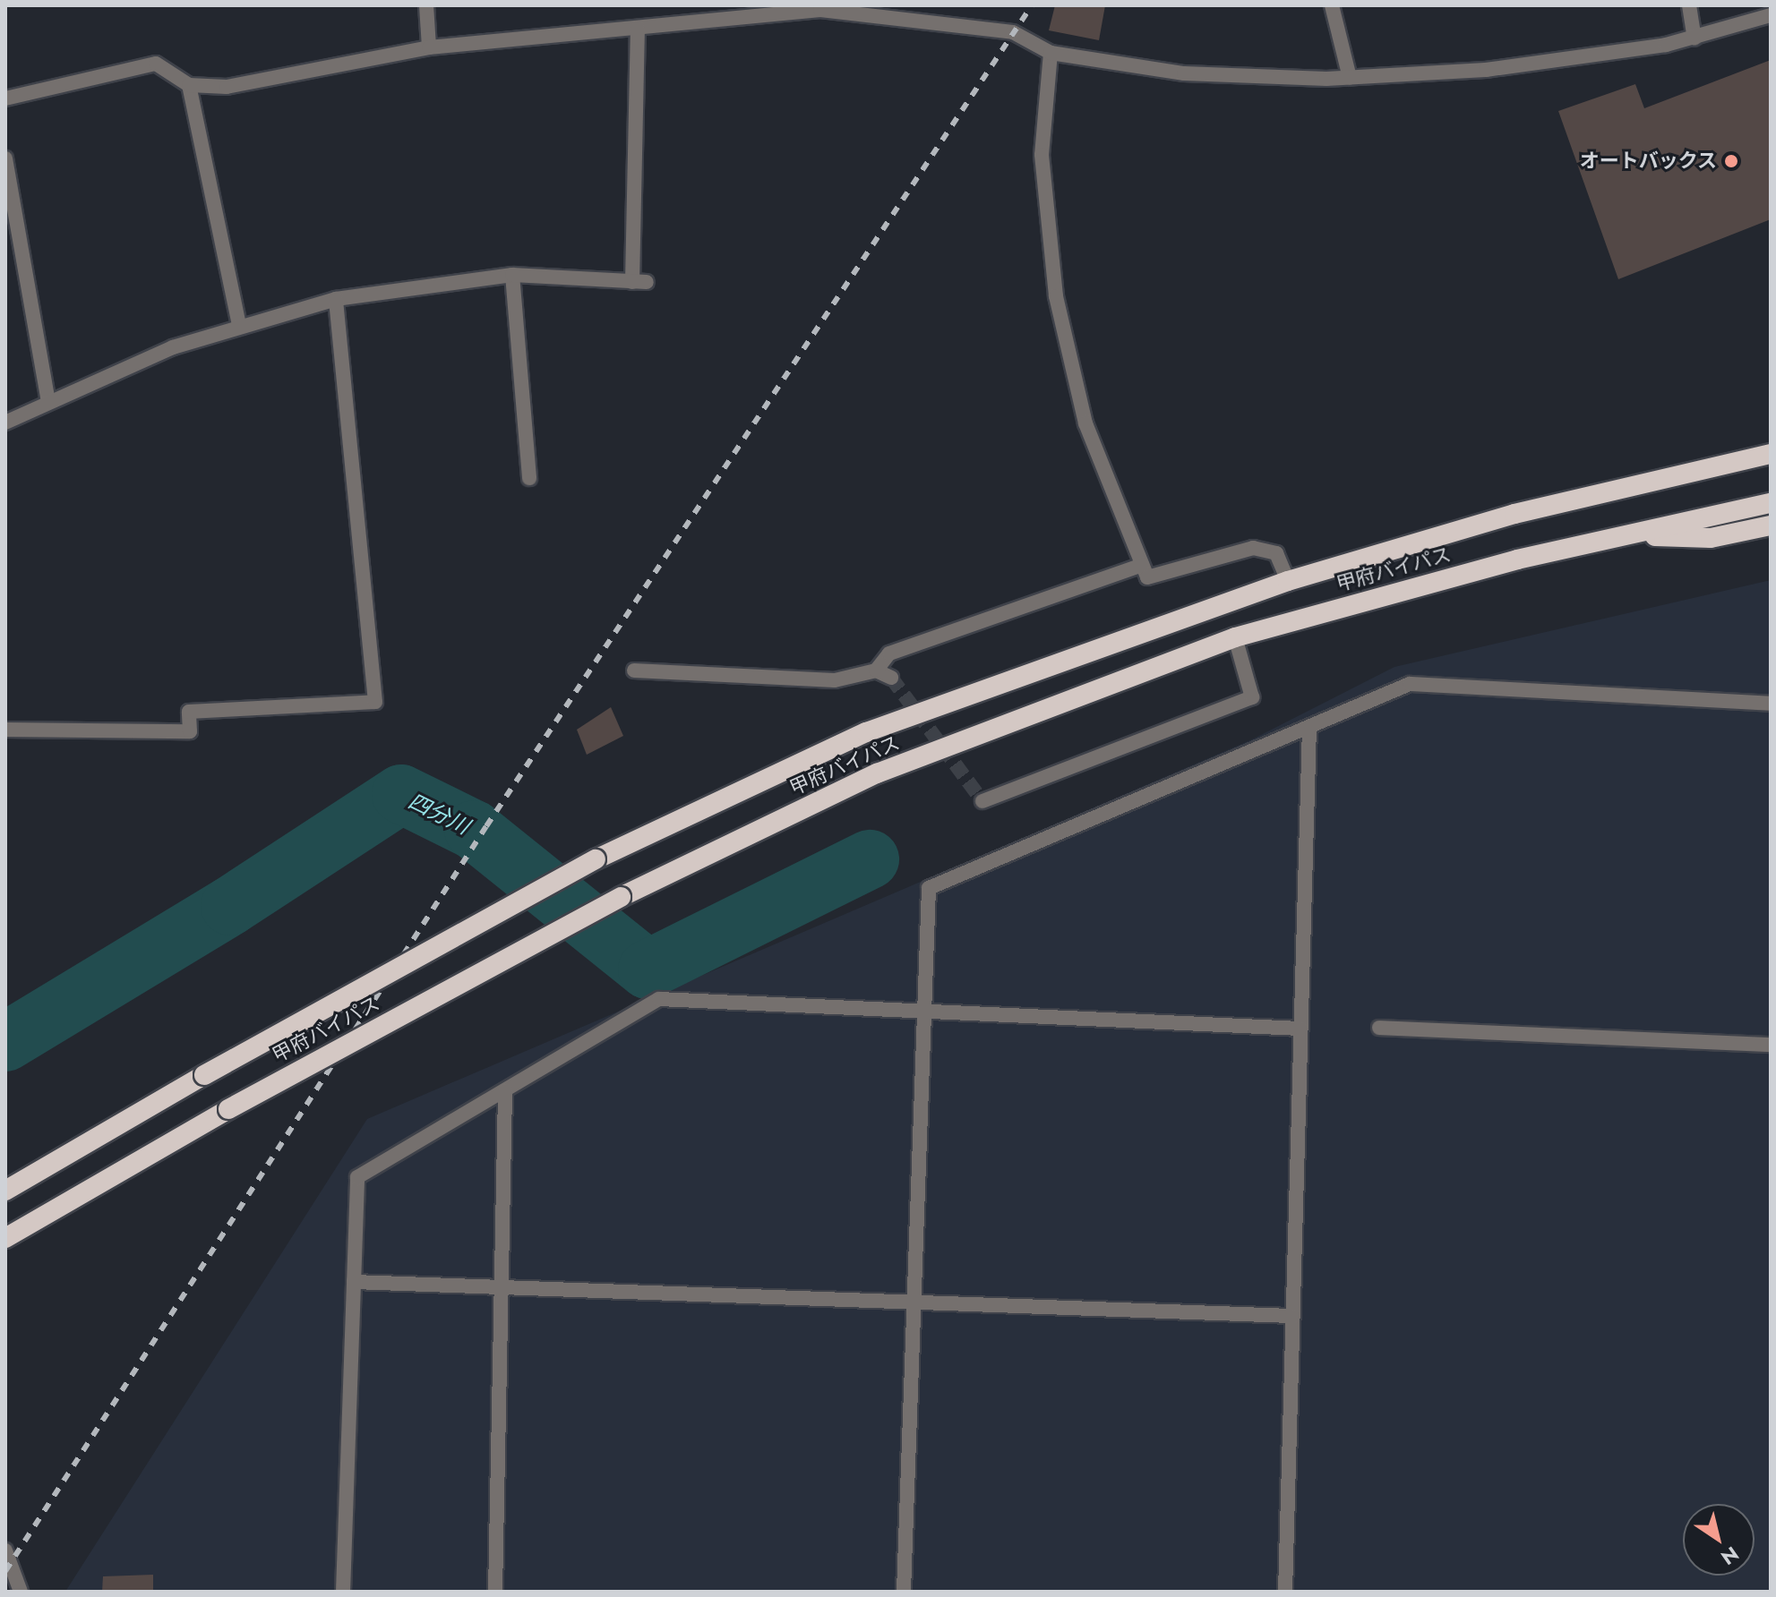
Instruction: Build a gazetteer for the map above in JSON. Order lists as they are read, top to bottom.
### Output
{
  "streets": {
    "highway": ["甲府バイパス"]
  },
  "water": ["四分川"],
  "places": ["オートバックス"],
  "north": "bottom right"
}
